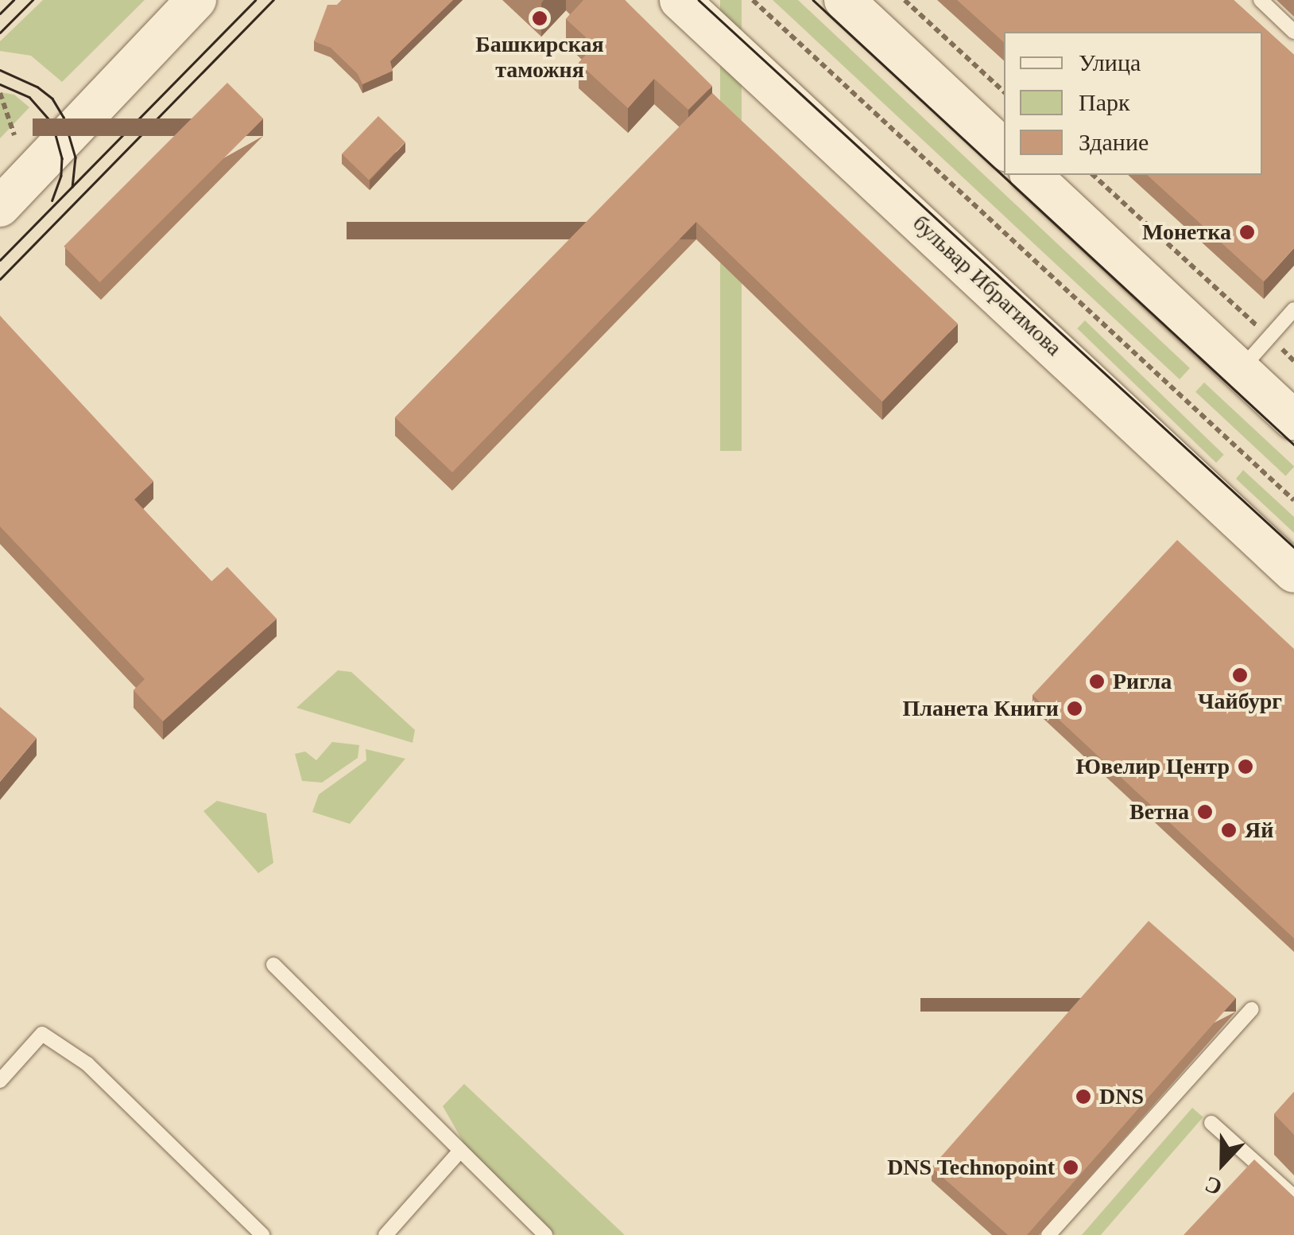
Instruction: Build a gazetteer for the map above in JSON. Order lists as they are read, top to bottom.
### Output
{
  "streets": {
    "main road": ["бульвар Ибрагимова"]
  },
  "places": [
    "Башкирская таможня",
    "Монетка",
    "Чайбург",
    "Ригла",
    "Планета Книги",
    "Ювелир Центр",
    "Ветна",
    "Яй",
    "DNS",
    "DNS Technopoint"
  ],
  "legend": ["Улица", "Парк", "Здание"],
  "north": "bottom"
}
